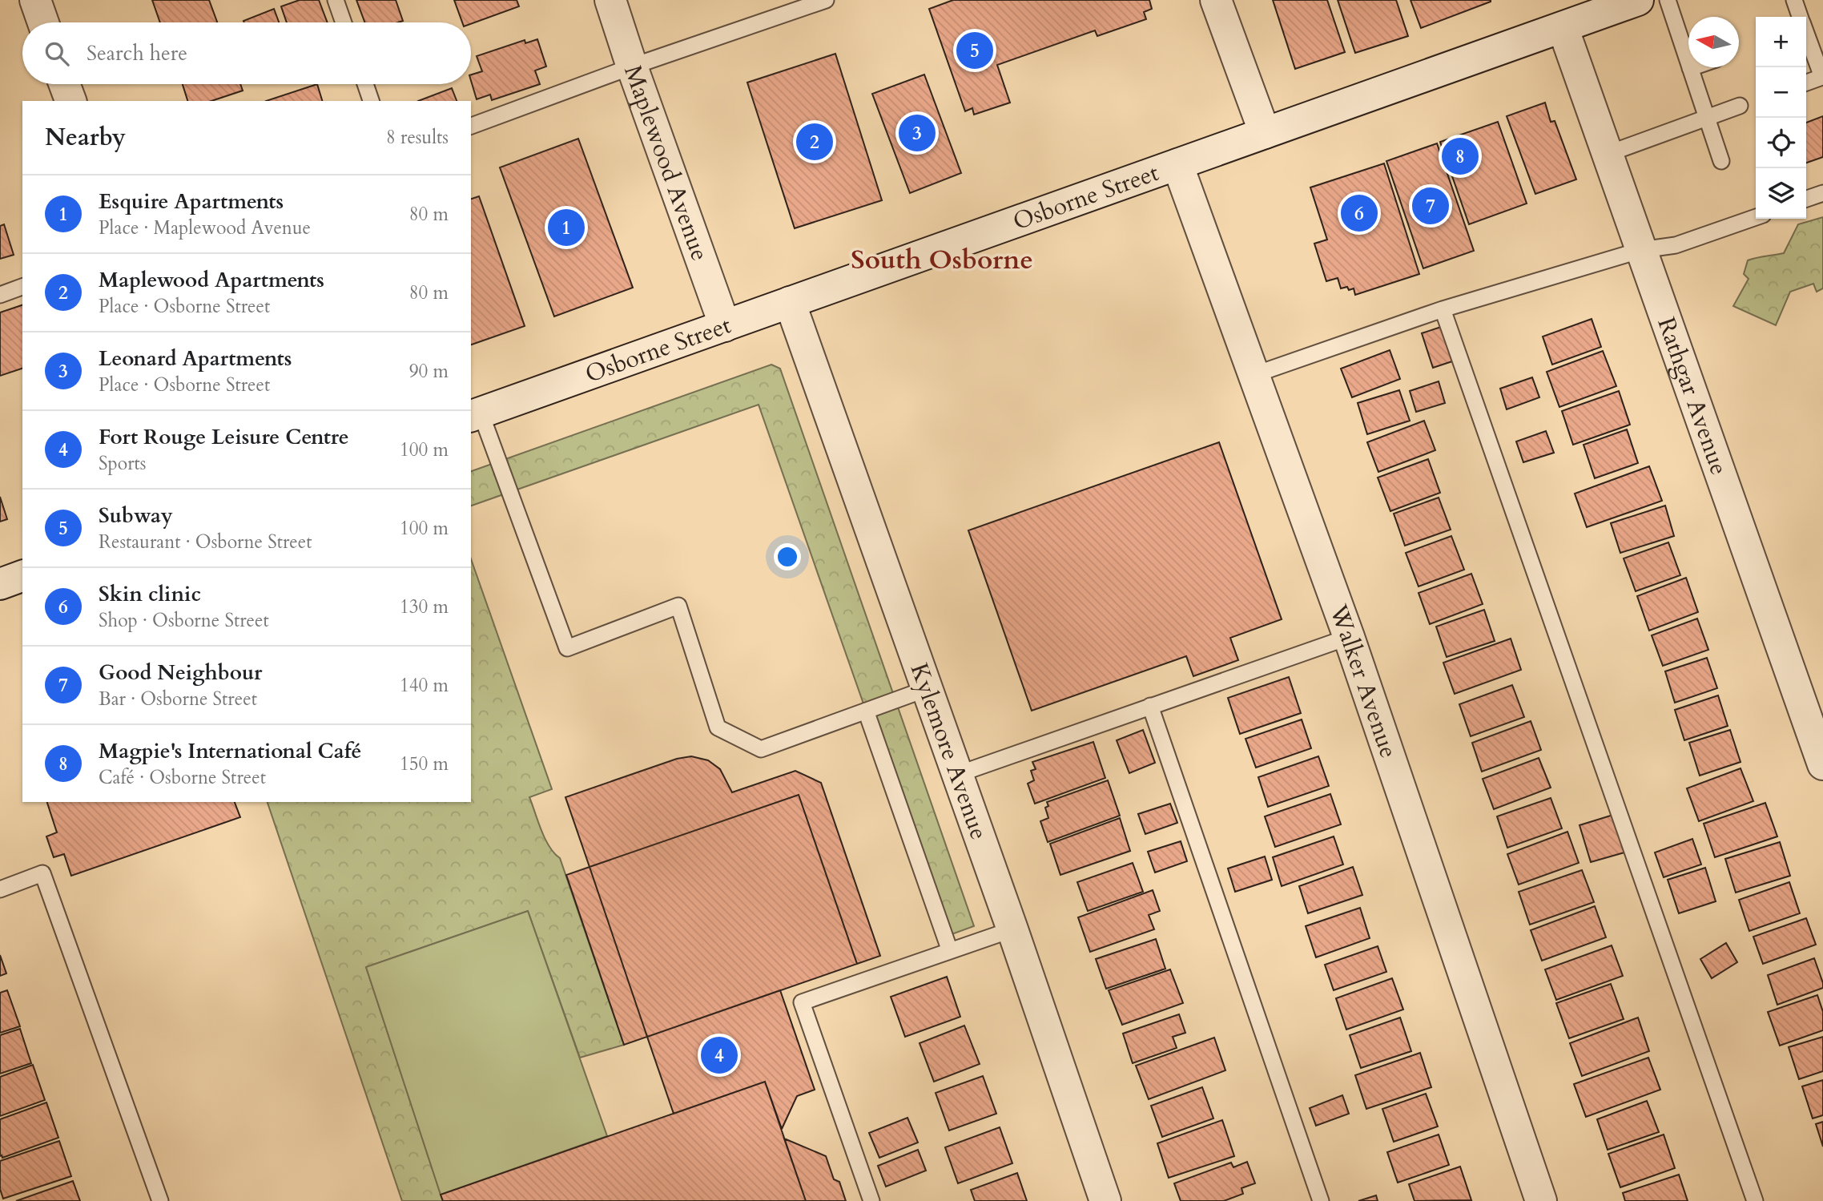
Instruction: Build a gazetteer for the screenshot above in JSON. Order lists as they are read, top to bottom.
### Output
{
  "streets": {
    "street": [
      "Maplewood Avenue",
      "Osborne Street",
      "Rathgar Avenue",
      "Walker Avenue",
      "Kylemore Avenue"
    ]
  },
  "crossings": [
    ["Maplewood Avenue", "Osborne Street"],
    ["Osborne Street", "Rathgar Avenue"],
    ["Osborne Street", "Walker Avenue"],
    ["Osborne Street", "Kylemore Avenue"]
  ],
  "districts": ["South Osborne"],
  "north": "left",
  "page": {
    "map_buttons": ["+", "−"],
    "search": "Search here",
    "pins": [
      "5",
      "3",
      "2",
      "8",
      "7",
      "6",
      "1",
      "4"
    ],
    "heading": ["Nearby", "8 results"],
    "list": [
      {
        "mark": "1",
        "name": "Esquire Apartments",
        "note": "Place · Maplewood Avenue",
        "value": "80 m"
      },
      {
        "mark": "2",
        "name": "Maplewood Apartments",
        "note": "Place · Osborne Street",
        "value": "80 m"
      },
      {
        "mark": "3",
        "name": "Leonard Apartments",
        "note": "Place · Osborne Street",
        "value": "90 m"
      },
      {
        "mark": "4",
        "name": "Fort Rouge Leisure Centre",
        "note": "Sports",
        "value": "100 m"
      },
      {
        "mark": "5",
        "name": "Subway",
        "note": "Restaurant · Osborne Street",
        "value": "100 m"
      },
      {
        "mark": "6",
        "name": "Skin clinic",
        "note": "Shop · Osborne Street",
        "value": "130 m"
      },
      {
        "mark": "7",
        "name": "Good Neighbour",
        "note": "Bar · Osborne Street",
        "value": "140 m"
      },
      {
        "mark": "8",
        "name": "Magpie's International Café",
        "note": "Café · Osborne Street",
        "value": "150 m"
      }
    ]
  }
}
